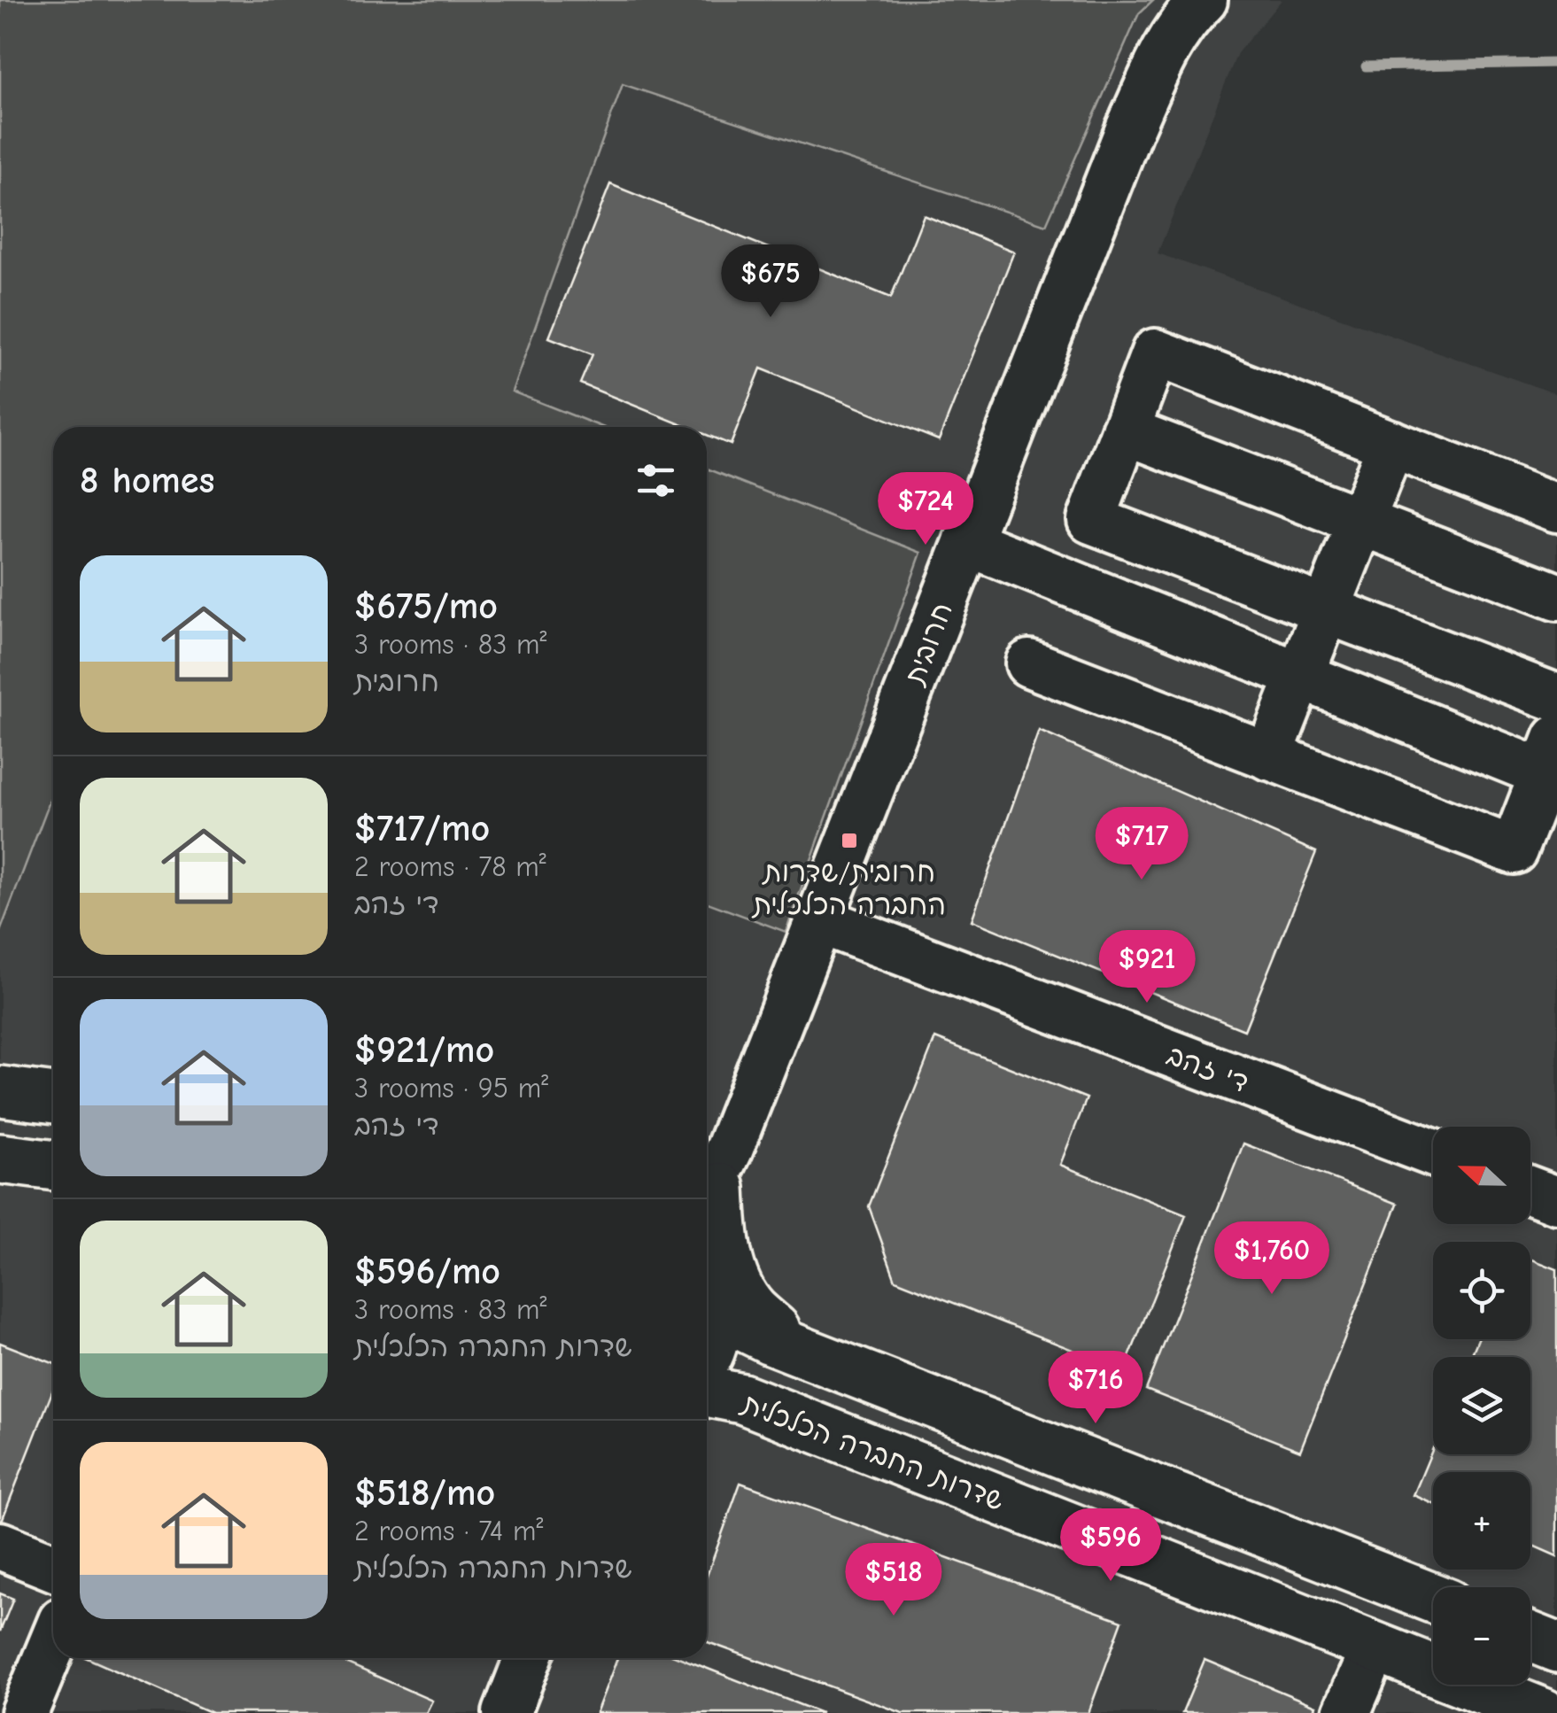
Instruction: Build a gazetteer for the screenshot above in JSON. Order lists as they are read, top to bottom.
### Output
{
  "streets": {
    "main road": ["שדרות החברה הכלכלית"],
    "street": ["חרובית", "די זהב"]
  },
  "crossings": [
    ["חרובית", "די זהב"]
  ],
  "places": {
    "transit": ["חרובית/שדרות החברה הכלכלית"]
  },
  "north": "left",
  "page": {
    "price": [
      "$675",
      "$724",
      "$717",
      "$921",
      "$1,760",
      "$716",
      "$596",
      "$518"
    ],
    "heading": "8 homes",
    "list": [
      {
        "name": "$675/mo",
        "note": "3 rooms · 83 m² · חרובית"
      },
      {
        "name": "$717/mo",
        "note": "2 rooms · 78 m² · די זהב"
      },
      {
        "name": "$921/mo",
        "note": "3 rooms · 95 m² · די זהב"
      },
      {
        "name": "$596/mo",
        "note": "3 rooms · 83 m² · שדרות החברה הכלכלית"
      },
      {
        "name": "$518/mo",
        "note": "2 rooms · 74 m² · שדרות החברה הכלכלית"
      }
    ],
    "map_buttons": ["+", "−"]
  }
}
